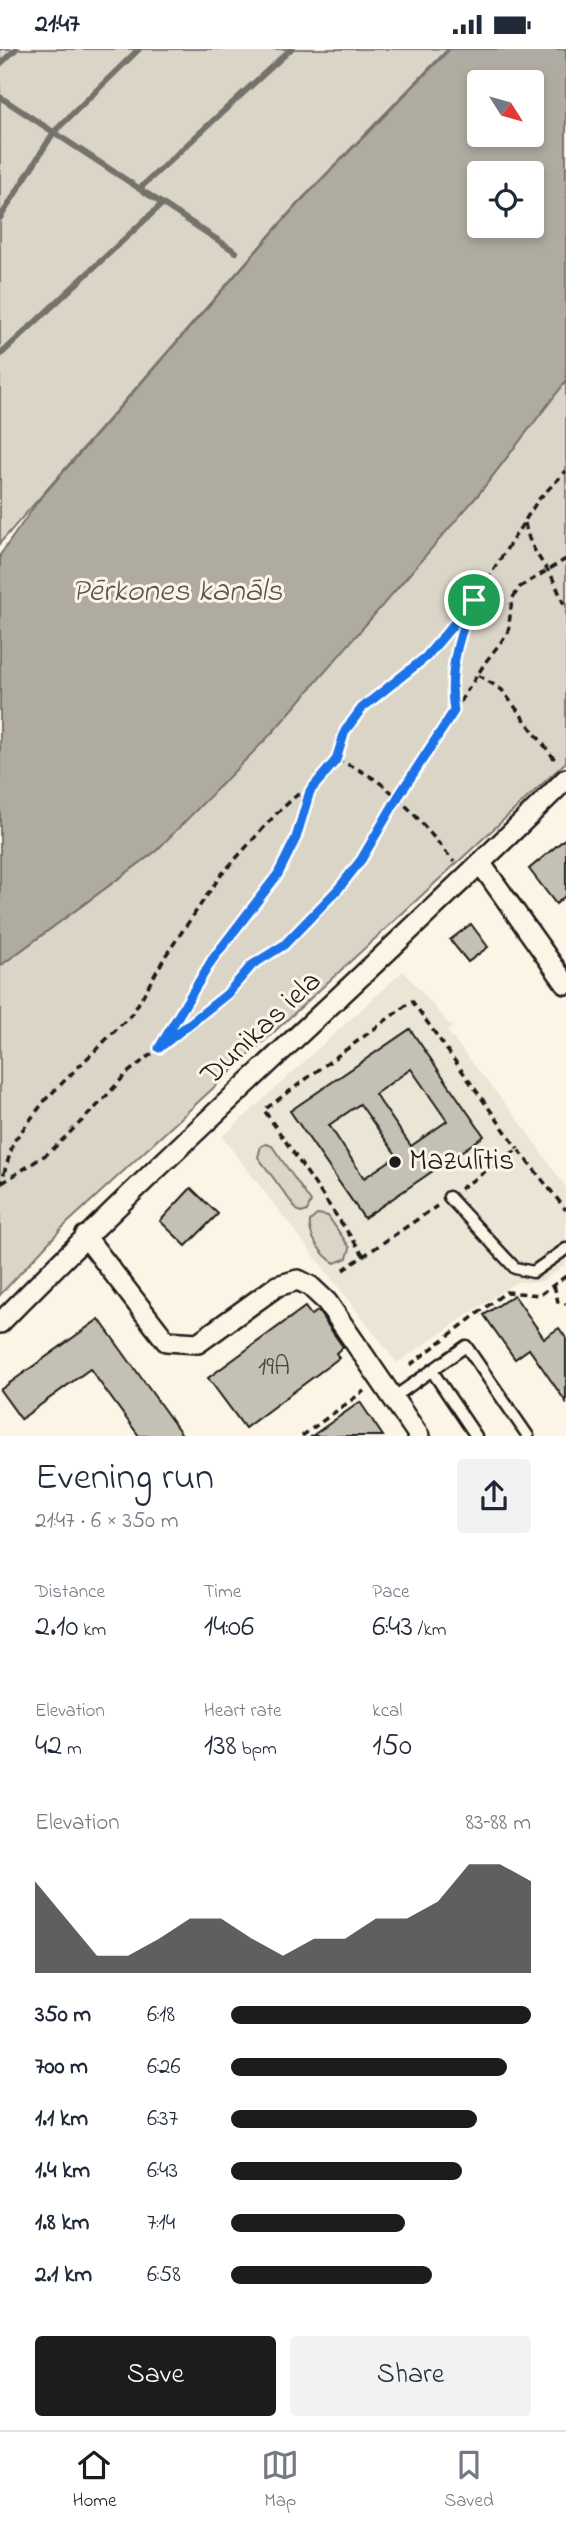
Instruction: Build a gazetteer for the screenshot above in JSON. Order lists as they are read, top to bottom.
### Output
{
  "streets": {
    "street": ["Dunikas iela"]
  },
  "water": ["Pērkones kanāls"],
  "places": ["Mazulītis"],
  "house_numbers": ["19A"],
  "north": "bottom right",
  "page": {
    "status": "21:47",
    "heading": ["Evening run", "21:47 · 6 × 350 m"],
    "stats": [
      ["Distance", "2.10 km"],
      ["Time", "14:06"],
      ["Pace", "6:43 /km"],
      ["Elevation", "42 m"],
      ["Heart rate", "138 bpm"],
      ["kcal", "150"]
    ],
    "chart": ["Elevation", "83–88 m"],
    "list": [
      {
        "name": "350 m",
        "note": "6:18"
      },
      {
        "name": "700 m",
        "note": "6:26"
      },
      {
        "name": "1.1 km",
        "note": "6:37"
      },
      {
        "name": "1.4 km",
        "note": "6:43"
      },
      {
        "name": "1.8 km",
        "note": "7:14"
      },
      {
        "name": "2.1 km",
        "note": "6:58"
      }
    ],
    "buttons": ["Save", "Share"],
    "tabs": ["Home", "Map", "Saved"]
  }
}
